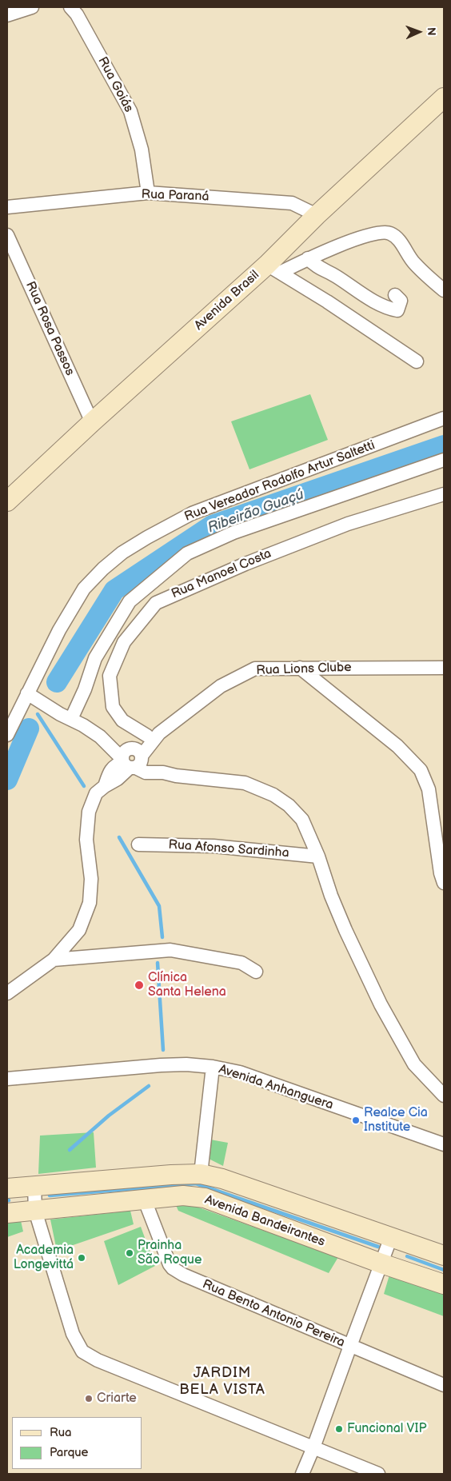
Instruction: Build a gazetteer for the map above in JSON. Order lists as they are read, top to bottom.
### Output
{
  "streets": {
    "street": [
      "Rua Goiás",
      "Rua Paraná",
      "Avenida Brasil",
      "Rua Rosa Passos",
      "Rua Vereador Rodolfo Artur Saltetti",
      "Rua Manoel Costa",
      "Rua Lions Clube",
      "Rua Afonso Sardinha",
      "Avenida Anhanguera",
      "Avenida Bandeirantes",
      "Rua Bento Antonio Pereira"
    ]
  },
  "crossings": [
    ["Rua Goiás", "Rua Paraná"],
    ["Rua Paraná", "Avenida Brasil"],
    ["Avenida Brasil", "Rua Rosa Passos"],
    ["Rua Manoel Costa", "Rua Lions Clube"],
    ["Avenida Bandeirantes", "Rua Bento Antonio Pereira"]
  ],
  "districts": ["JARDIM BELA VISTA"],
  "water": ["Ribeirão Guaçú"],
  "places": [
    "Clínica Santa Helena",
    "Realce Cia Institute",
    "Prainha São Roque",
    "Academia Longevittá",
    "Criarte",
    "Funcional VIP"
  ],
  "legend": ["Rua", "Parque"],
  "north": "right"
}
